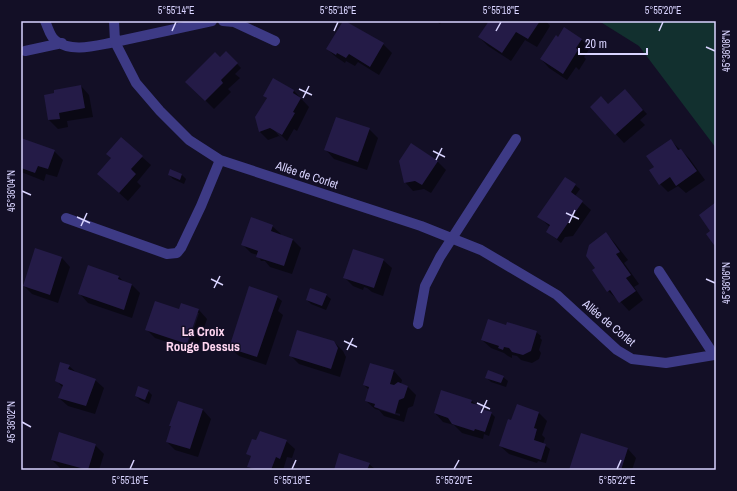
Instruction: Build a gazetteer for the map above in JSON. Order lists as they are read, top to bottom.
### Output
{
  "streets": {
    "street": ["Allée de Corlet"]
  },
  "districts": ["La Croix Rouge Dessus"],
  "scale_bar": "20 m",
  "coordinates": [
    "5°55'14\"E",
    "5°55'16\"E",
    "5°55'18\"E",
    "5°55'20\"E",
    "45°36'08\"N",
    "45°36'04\"N",
    "45°36'06\"N",
    "45°36'02\"N",
    "5°55'22\"E"
  ]
}
